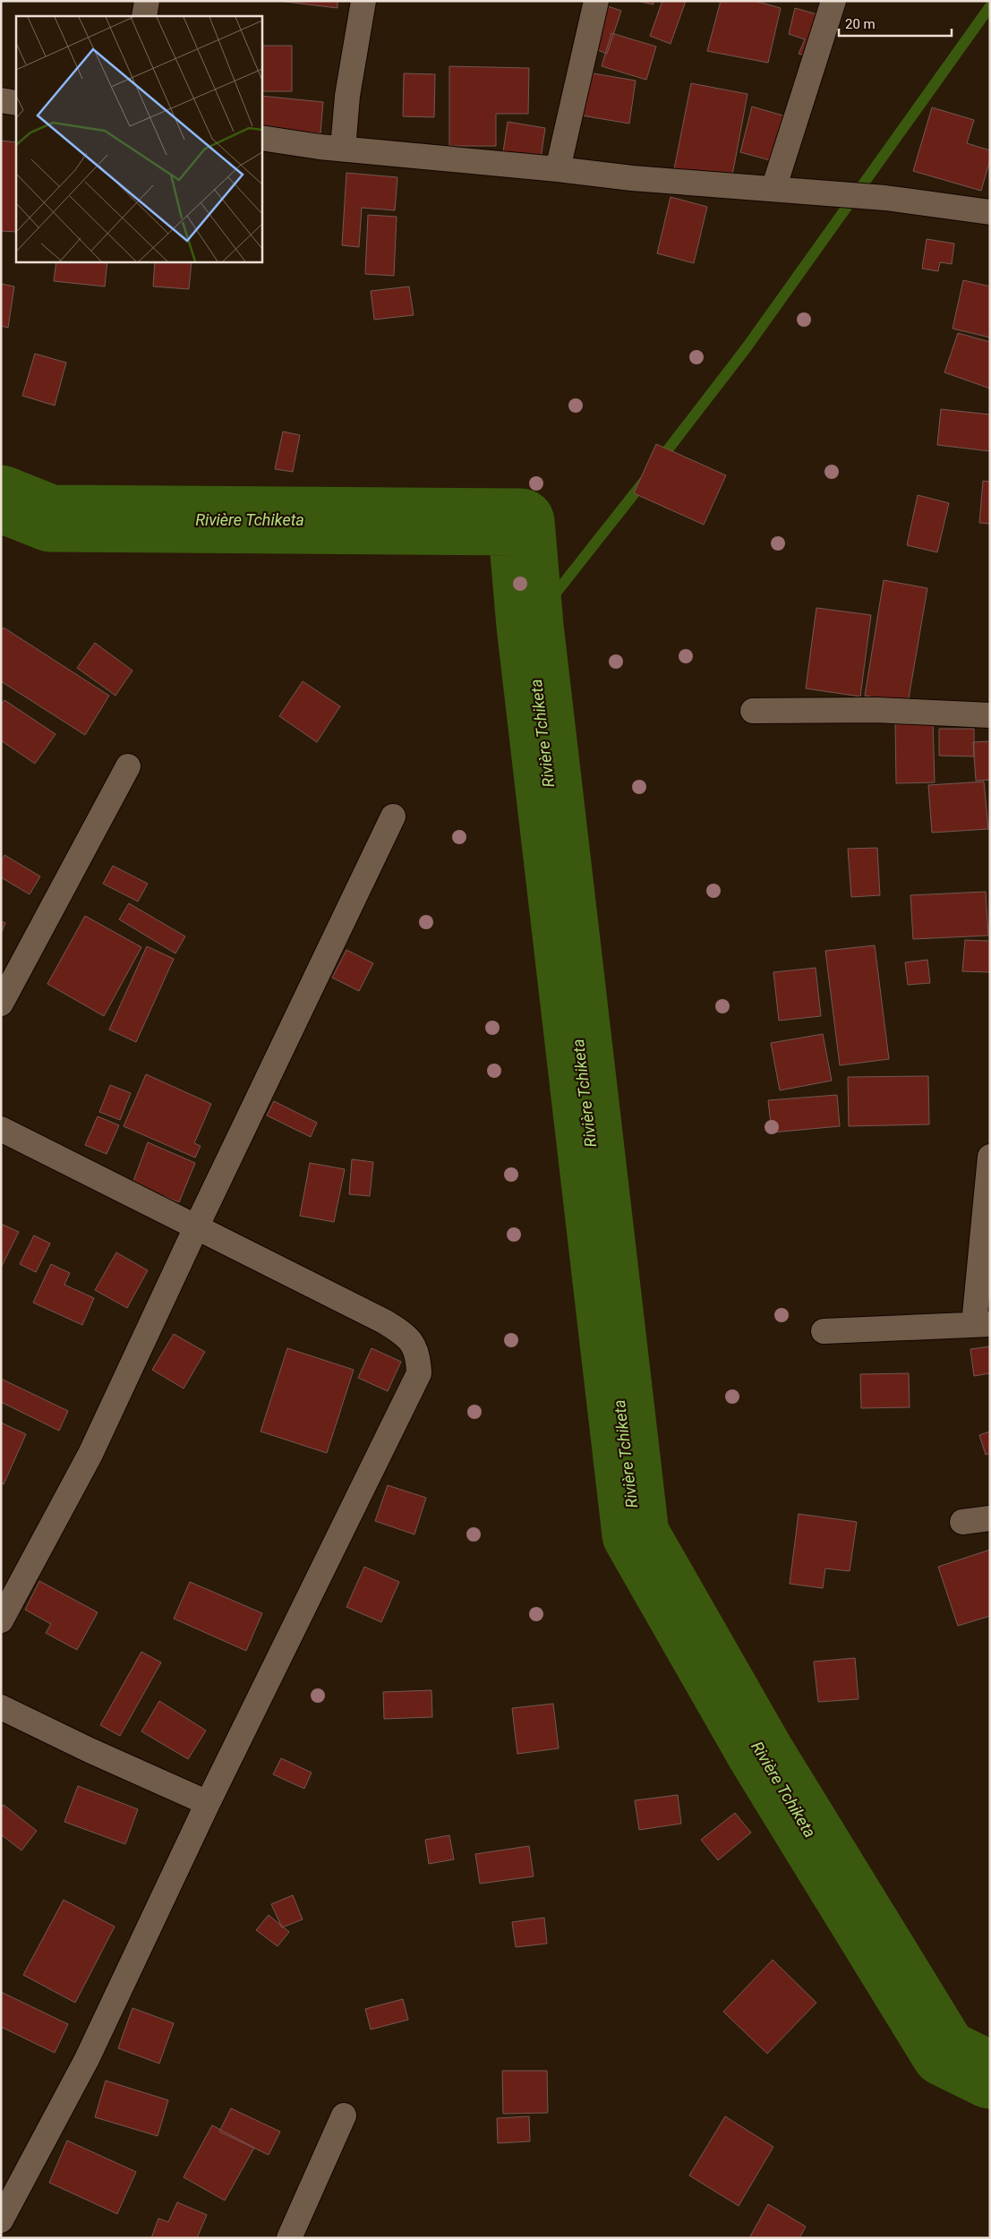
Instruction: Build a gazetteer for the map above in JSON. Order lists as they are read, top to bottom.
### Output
{
  "water": ["Rivière Tchiketa"],
  "scale_bar": "20 m"
}
